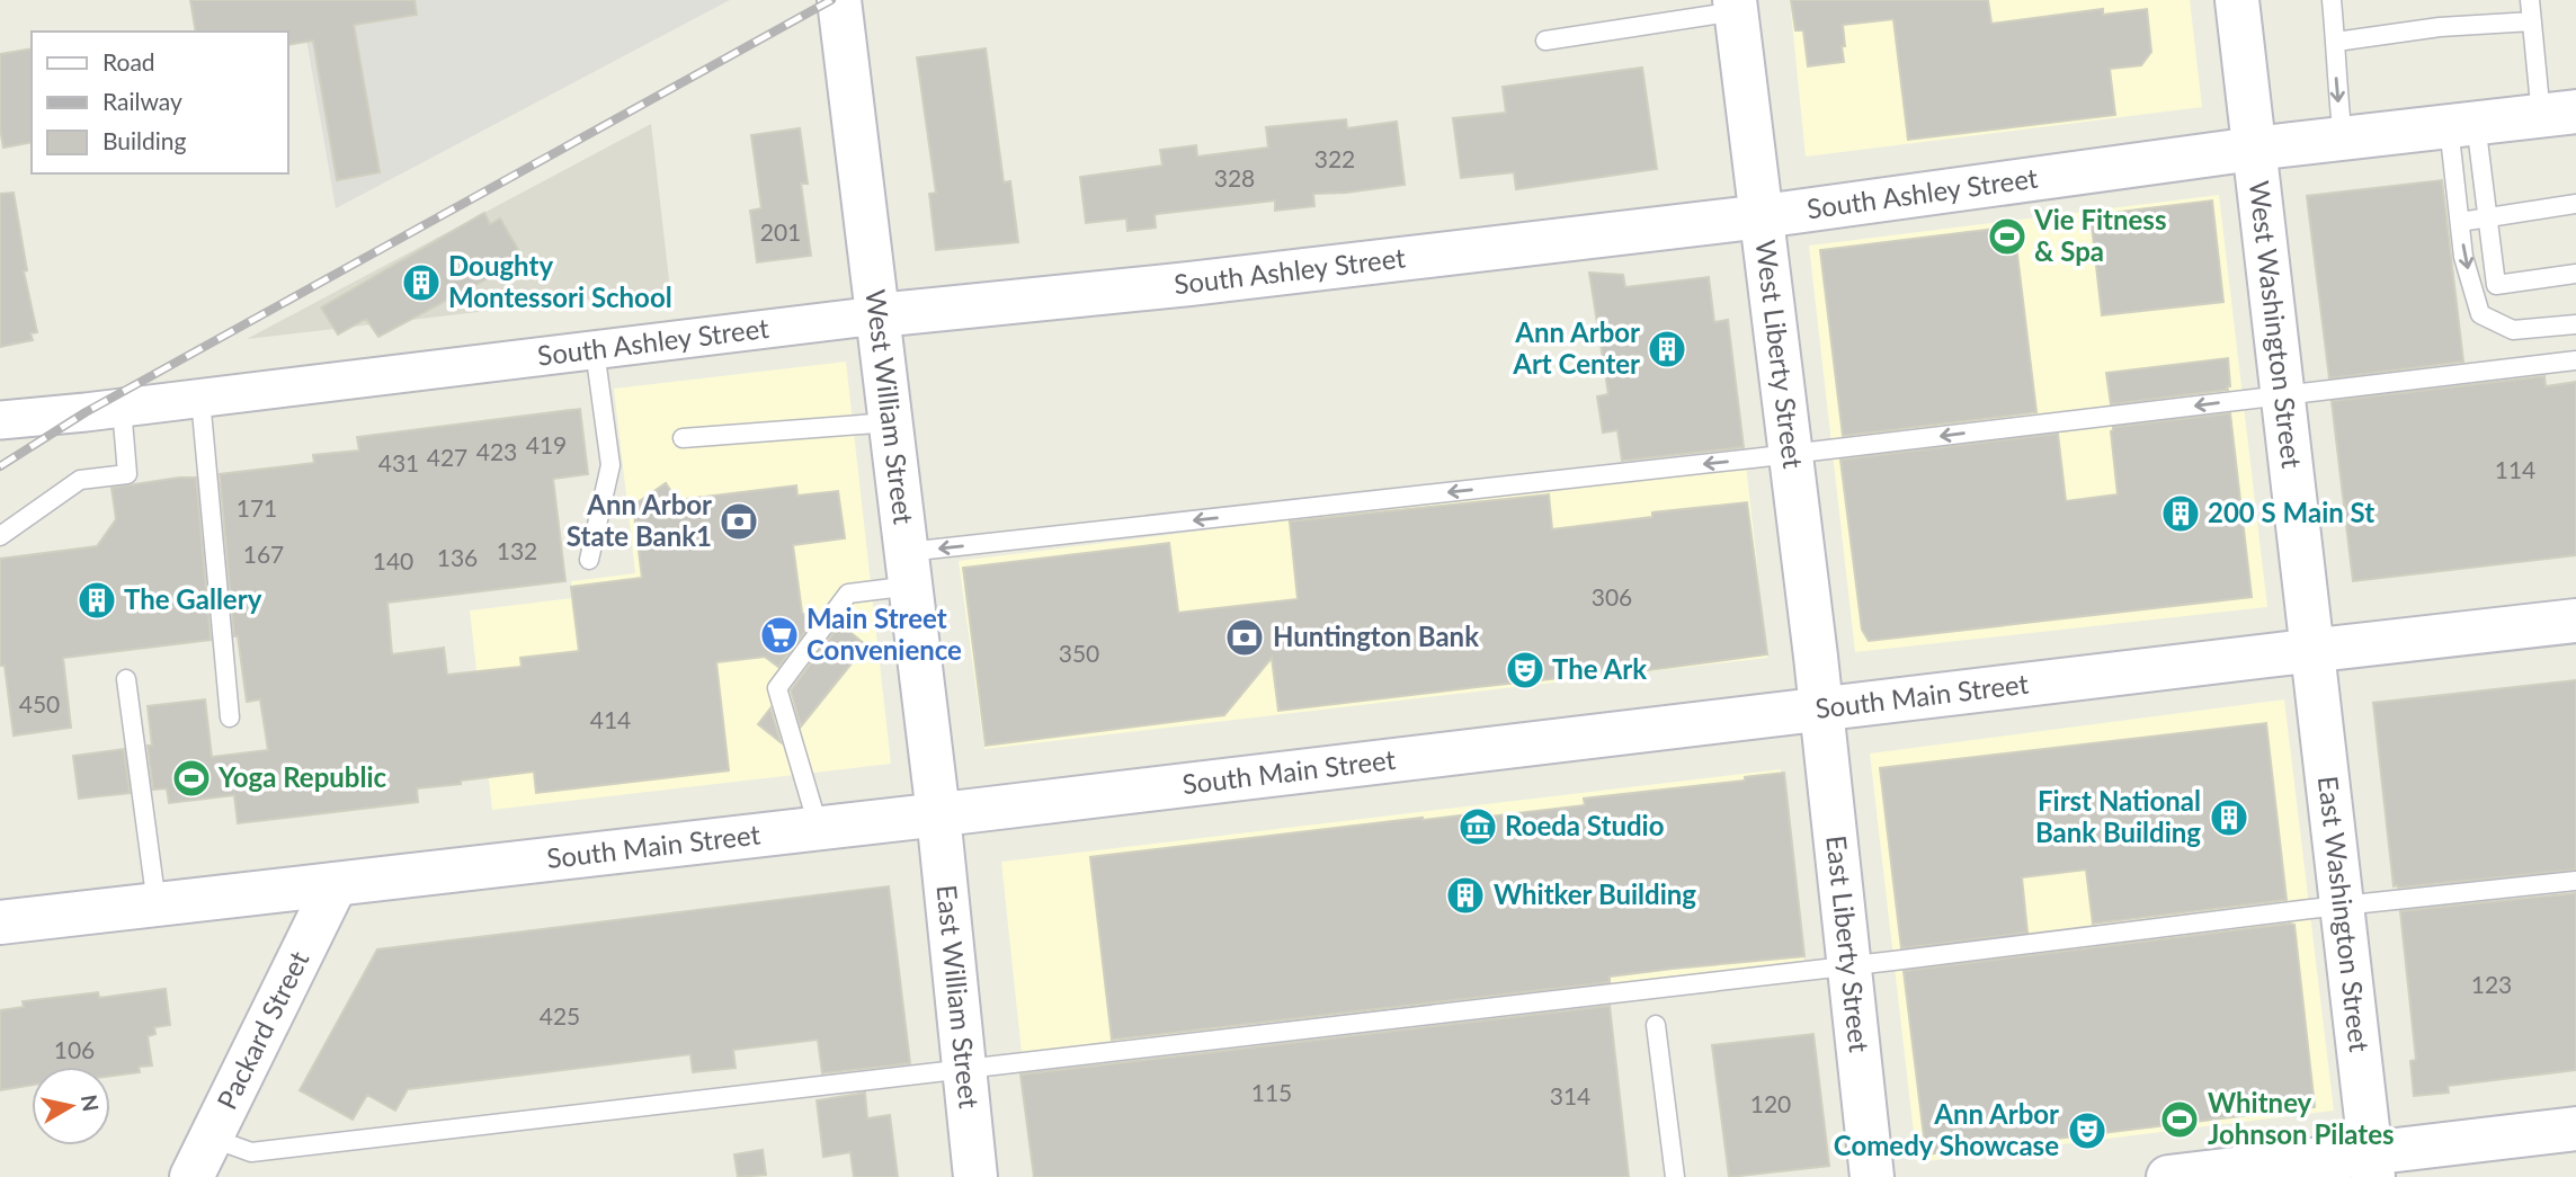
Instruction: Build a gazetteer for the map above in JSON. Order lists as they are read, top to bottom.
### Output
{
  "streets": {
    "street": [
      "South Ashley Street",
      "West Washington Street",
      "West Liberty Street",
      "West William Street",
      "South Main Street",
      "East Washington Street",
      "East Liberty Street",
      "East William Street",
      "Packard Street"
    ]
  },
  "crossings": [
    ["South Ashley Street", "West Washington Street"],
    ["South Ashley Street", "West Liberty Street"],
    ["South Ashley Street", "West William Street"],
    ["West Washington Street", "South Main Street"],
    ["West Washington Street", "East Washington Street"],
    ["West Liberty Street", "South Main Street"],
    ["West Liberty Street", "East Liberty Street"],
    ["West William Street", "South Main Street"],
    ["West William Street", "East William Street"],
    ["South Main Street", "East Washington Street"],
    ["South Main Street", "East Liberty Street"],
    ["South Main Street", "East William Street"],
    ["South Main Street", "Packard Street"]
  ],
  "places": {
    "sports": ["Vie Fitness & Spa", "Yoga Republic", "Whitney Johnson Pilates"],
    "building": [
      "Doughty Montessori School",
      "Ann Arbor Art Center",
      "200 S Main St",
      "The Gallery",
      "First National Bank Building",
      "Whitker Building"
    ],
    "bank": ["Ann Arbor State Bank1", "Huntington Bank"],
    "supermarket": ["Main Street Convenience"],
    "theatre": ["The Ark", "Ann Arbor Comedy Showcase"],
    "museum": ["Roeda Studio"]
  },
  "house_numbers": [
    "322",
    "328",
    "201",
    "419",
    "423",
    "427",
    "431",
    "114",
    "171",
    "132",
    "167",
    "136",
    "140",
    "306",
    "350",
    "450",
    "414",
    "123",
    "425",
    "106",
    "115",
    "314",
    "120"
  ],
  "legend": ["Road", "Railway", "Building"],
  "north": "right"
}
